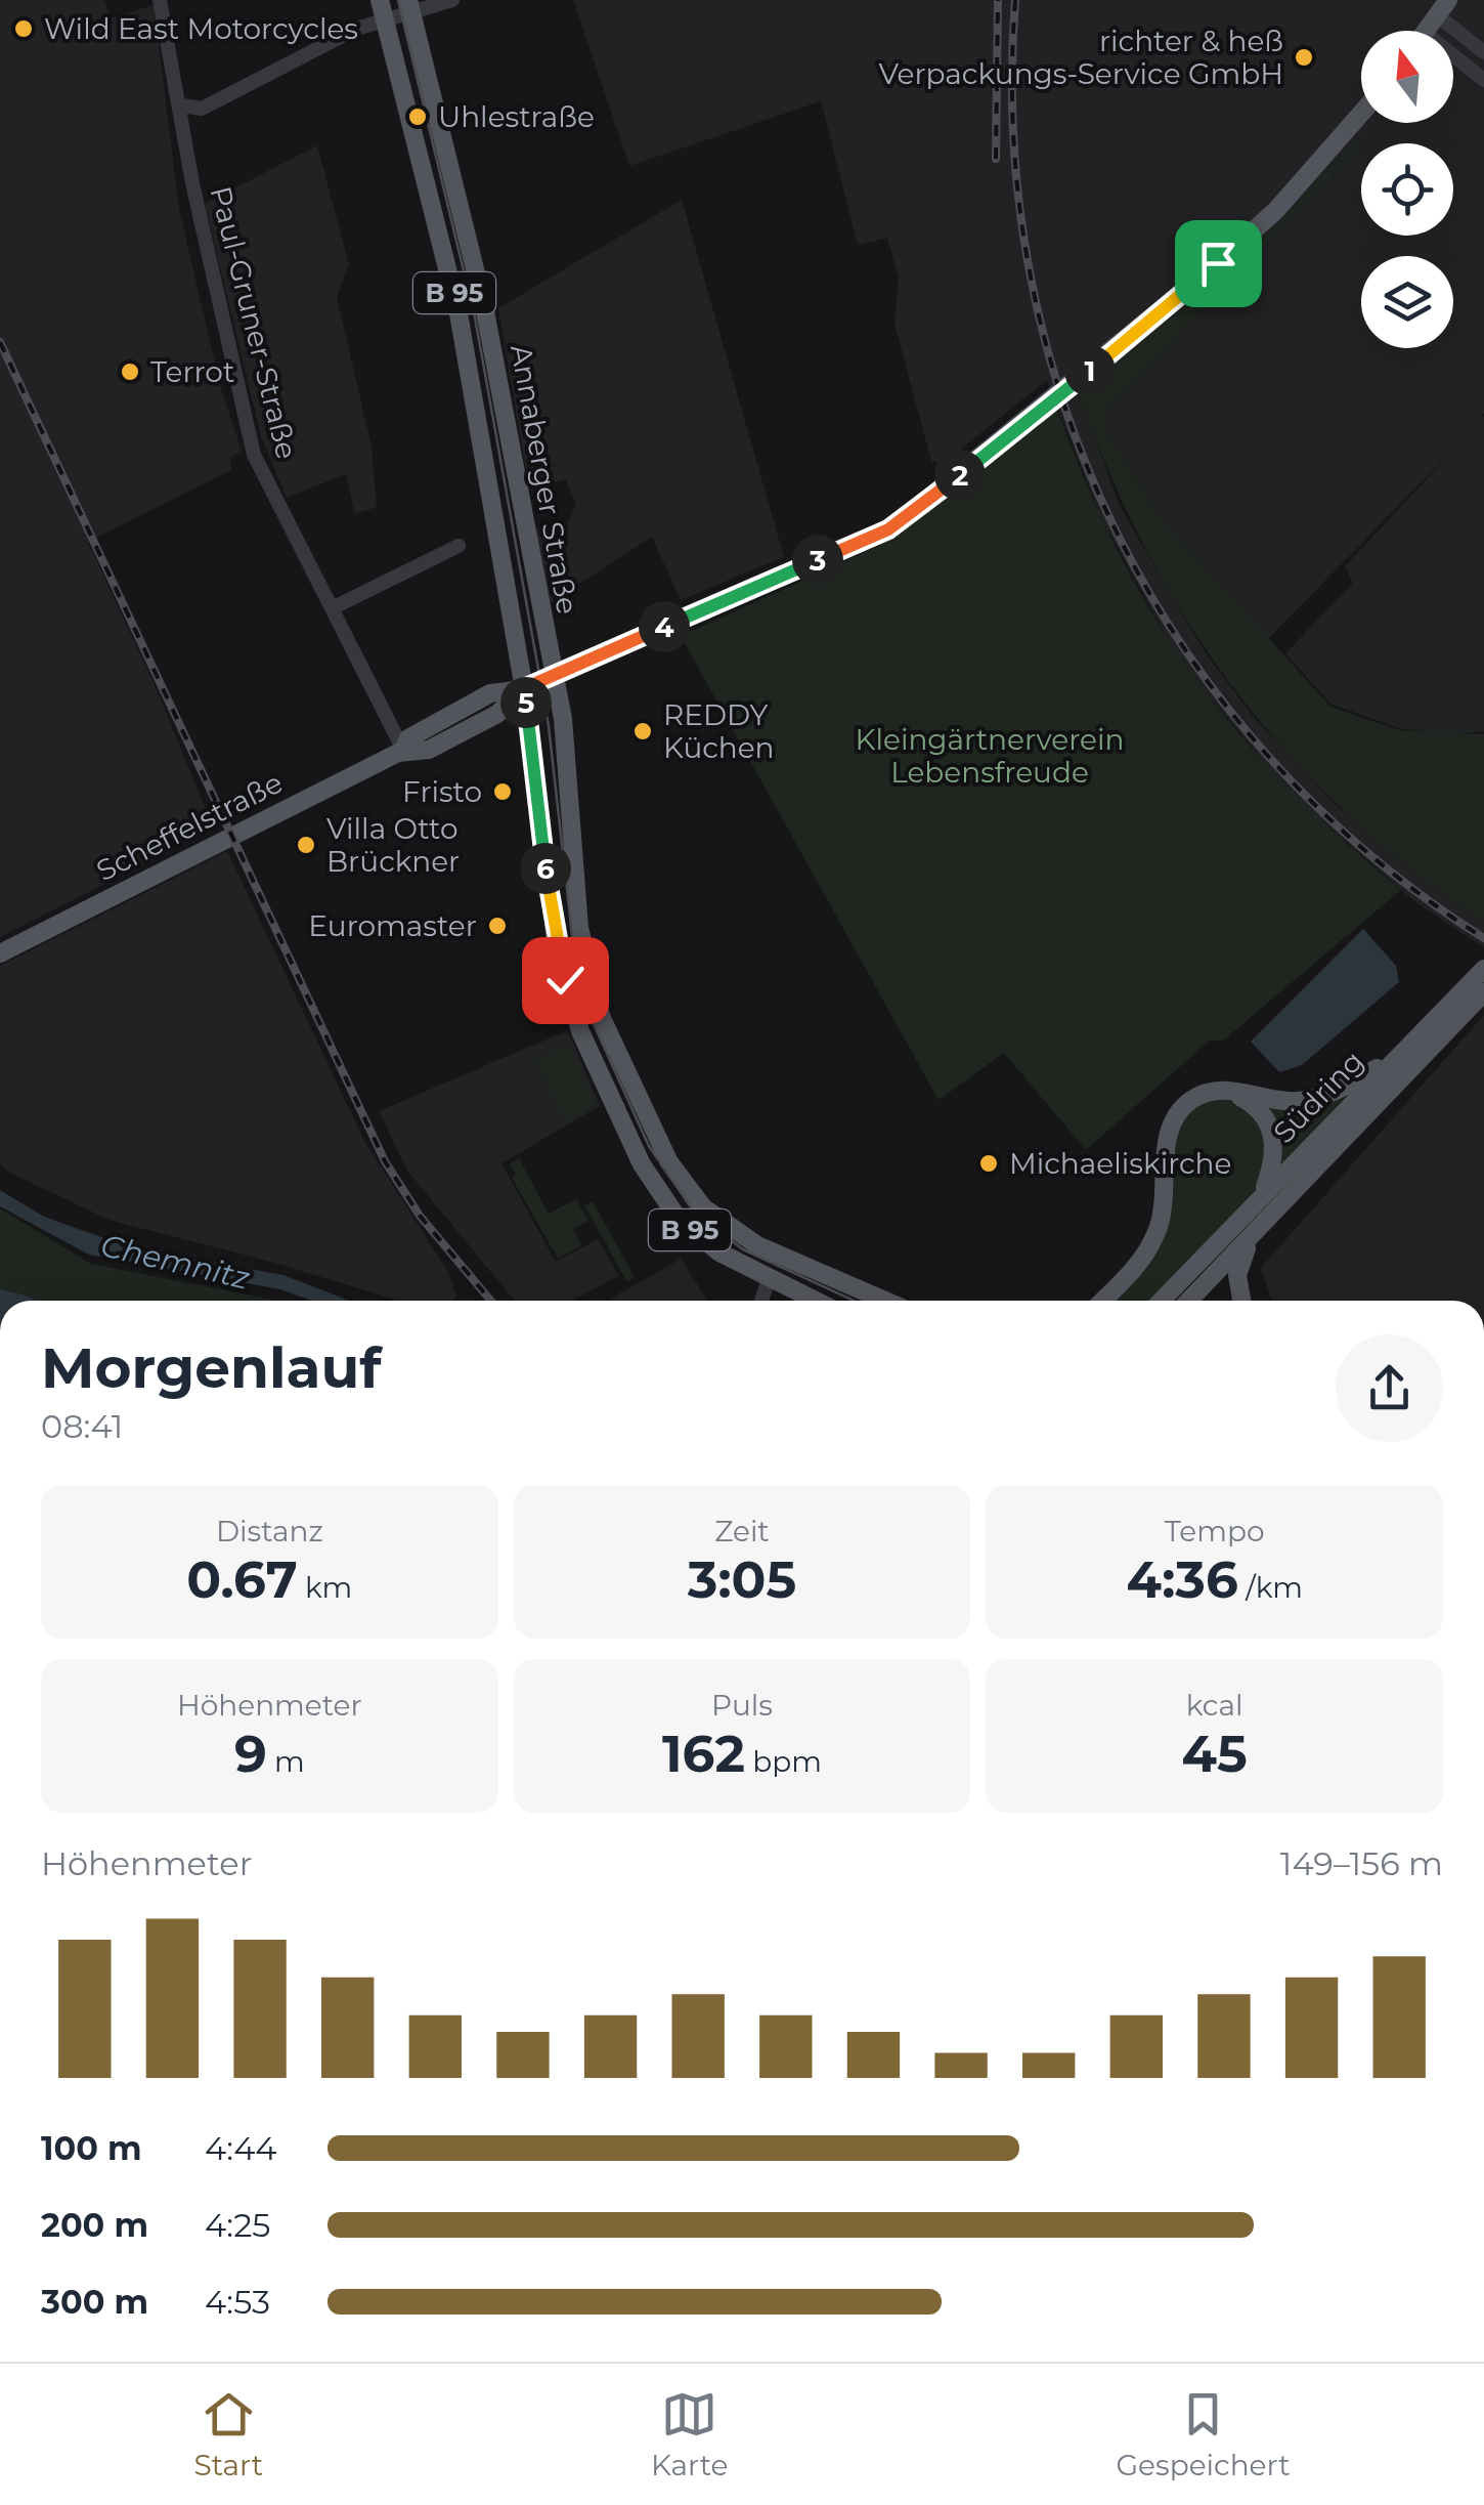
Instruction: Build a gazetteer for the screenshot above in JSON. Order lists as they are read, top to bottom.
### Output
{
  "streets": {
    "main road": [
      "B 95",
      "Annaberger Straße",
      "Scheffelstraße",
      "Südring"
    ],
    "street": ["Paul-Gruner-Straße"]
  },
  "crossings": [
    ["Paul-Gruner-Straße", "Scheffelstraße"],
    ["Annaberger Straße", "Scheffelstraße"]
  ],
  "water": ["Chemnitz"],
  "parks": ["Kleingärtnerverein Lebensfreude"],
  "places": [
    "Wild East Motorcycles",
    "richter & heß Verpackungs-Service GmbH",
    "Uhlestraße",
    "Terrot",
    "REDDY Küchen",
    "Fristo",
    "Villa Otto Brückner",
    "Euromaster",
    "Michaeliskirche"
  ],
  "north": "top",
  "page": {
    "pins": [
      "1",
      "2",
      "3",
      "4",
      "5",
      "6"
    ],
    "heading": ["Morgenlauf", "08:41"],
    "stats": [
      ["Distanz", "0.67 km"],
      ["Zeit", "3:05"],
      ["Tempo", "4:36 /km"],
      ["Höhenmeter", "9 m"],
      ["Puls", "162 bpm"],
      ["kcal", "45"]
    ],
    "chart": ["Höhenmeter", "149–156 m"],
    "list": [
      {
        "name": "100 m",
        "note": "4:44"
      },
      {
        "name": "200 m",
        "note": "4:25"
      },
      {
        "name": "300 m",
        "note": "4:53"
      }
    ],
    "tabs": ["Start", "Karte", "Gespeichert"]
  }
}
